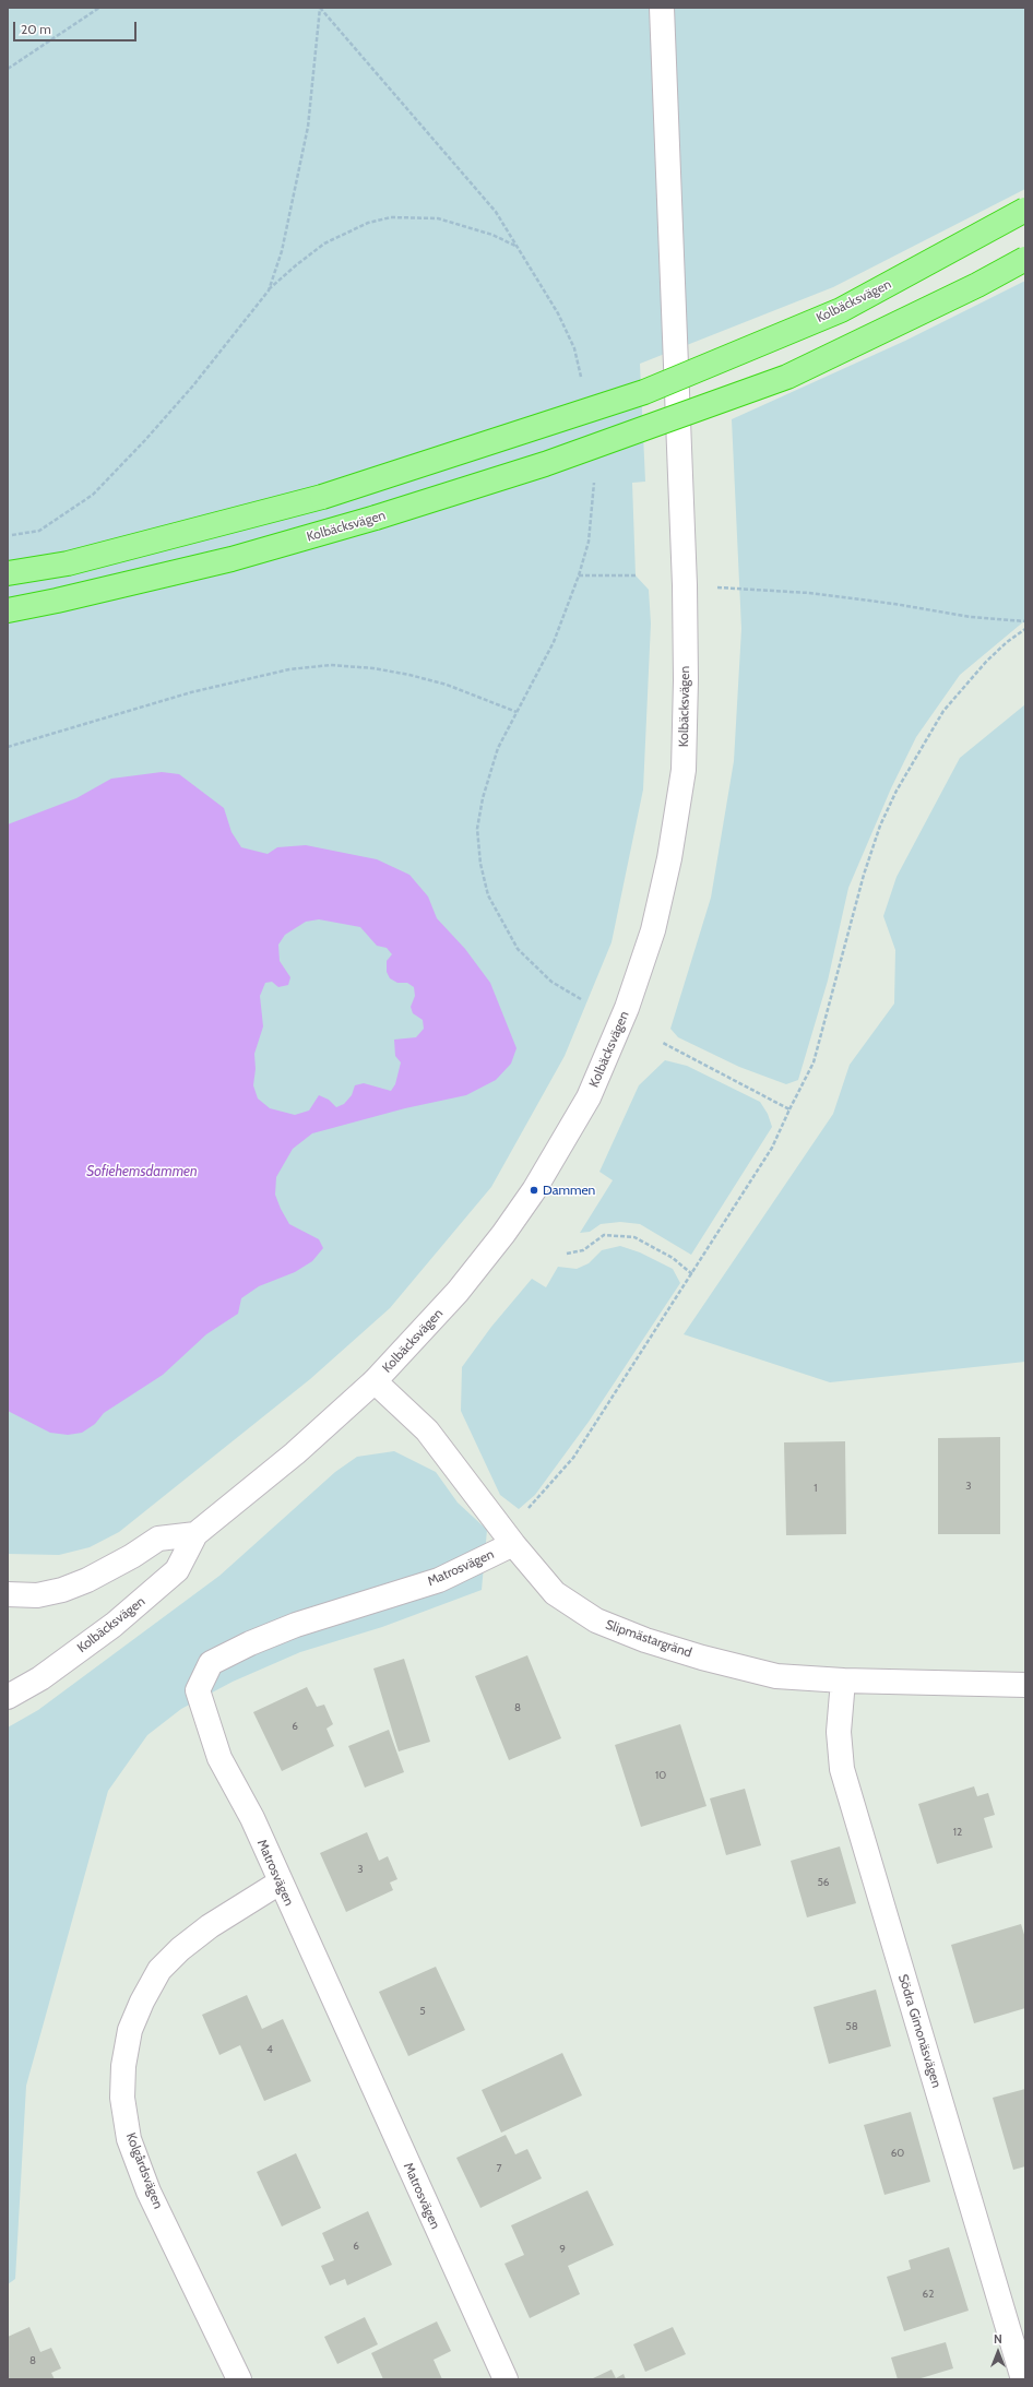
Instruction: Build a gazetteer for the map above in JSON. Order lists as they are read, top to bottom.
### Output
{
  "streets": {
    "highway": ["Kolbäcksvägen"],
    "street": [
      "Matrosvägen",
      "Slipmästargränd",
      "Södra Gimonäsvägen",
      "Kolgårdsvägen"
    ]
  },
  "crossings": [
    ["Kolbäcksvägen", "Slipmästargränd"],
    ["Matrosvägen", "Slipmästargränd"],
    ["Matrosvägen", "Kolgårdsvägen"],
    ["Slipmästargränd", "Södra Gimonäsvägen"]
  ],
  "water": ["Sofiehemsdammen"],
  "places": ["Dammen"],
  "house_numbers": [
    "3",
    "1",
    "8",
    "6",
    "10",
    "12",
    "3",
    "56",
    "5",
    "58",
    "4",
    "60",
    "7",
    "6",
    "9",
    "62",
    "8"
  ],
  "scale_bar": "20 m",
  "north": "top"
}
